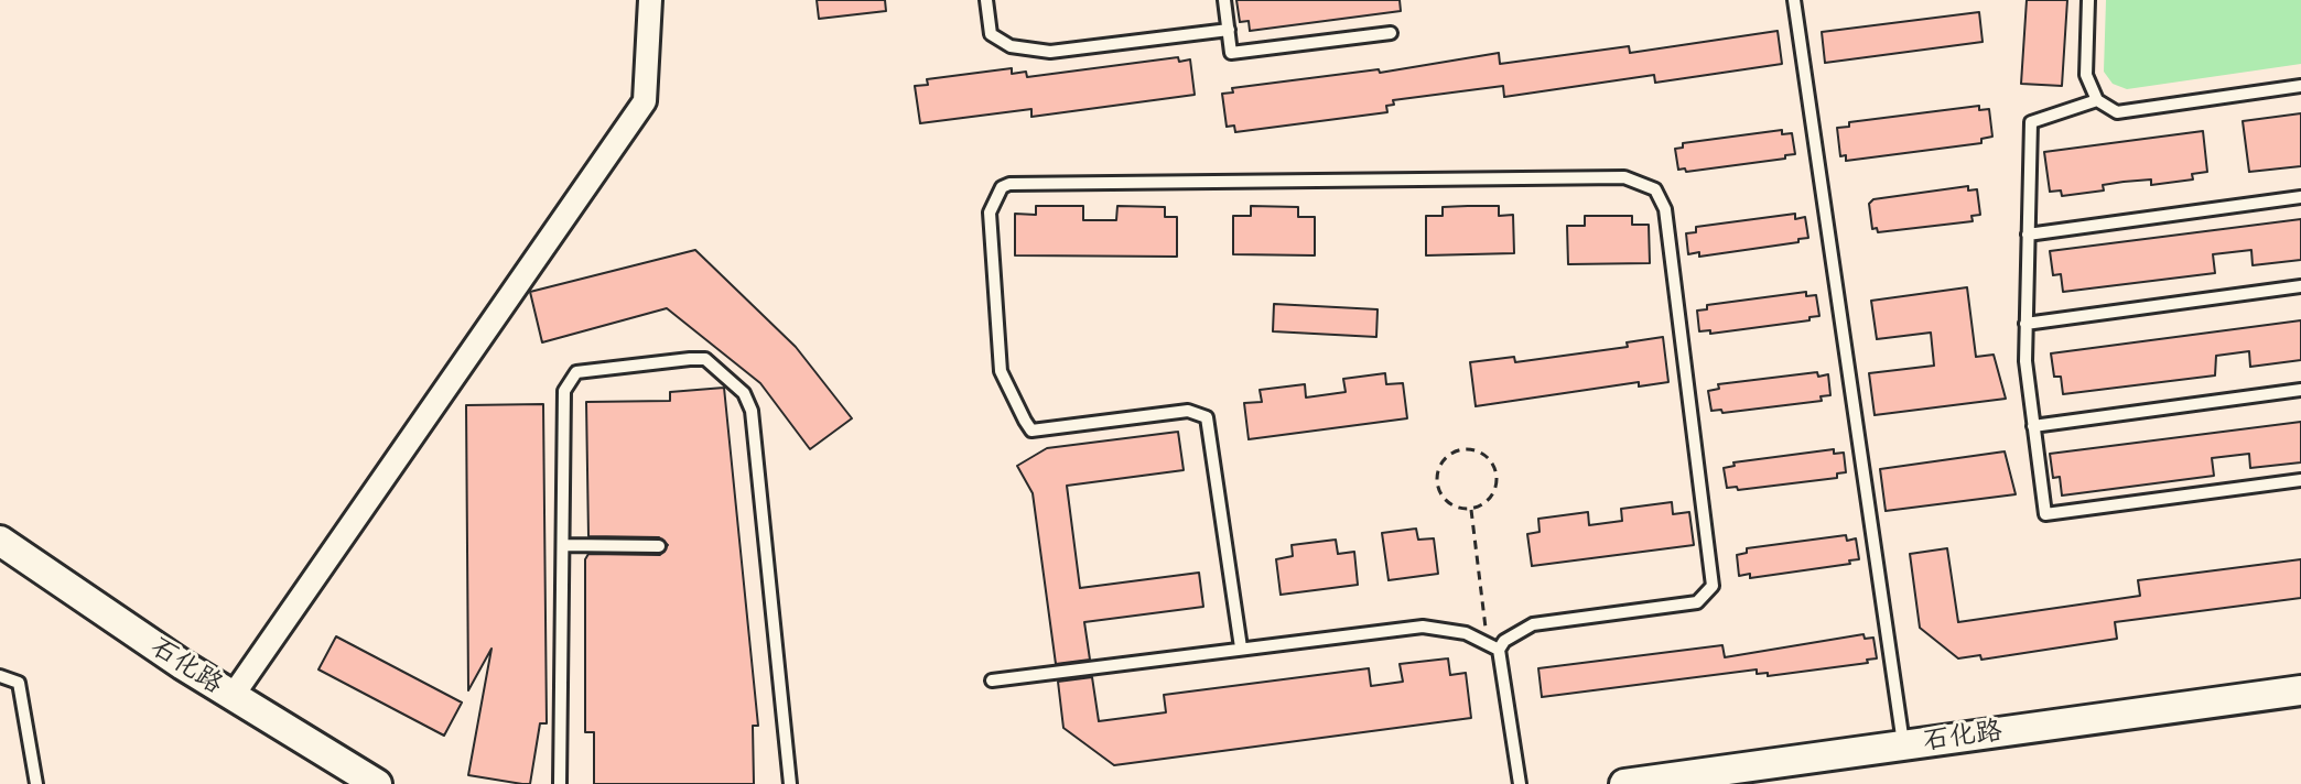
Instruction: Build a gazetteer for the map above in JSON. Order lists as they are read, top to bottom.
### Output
{
  "streets": {
    "street": ["石化路"]
  }
}
